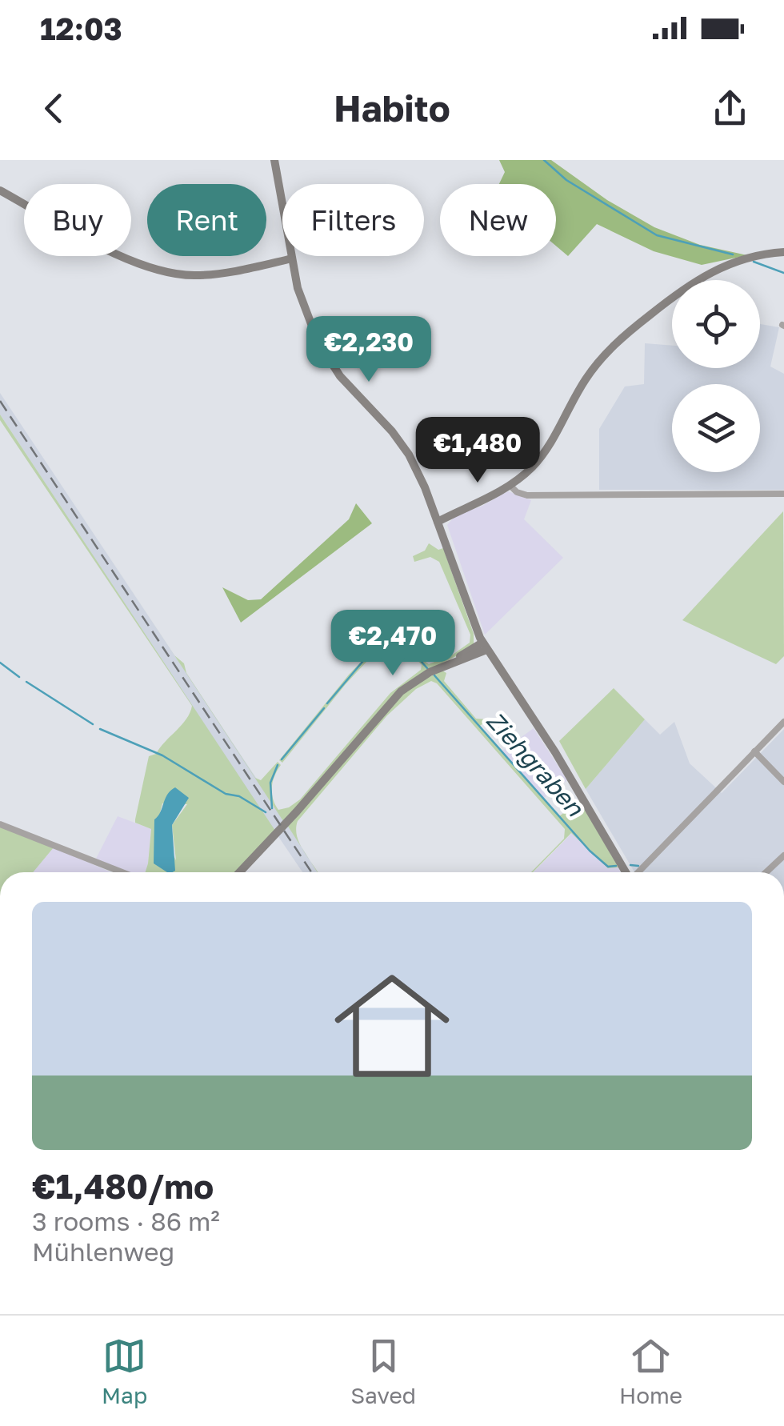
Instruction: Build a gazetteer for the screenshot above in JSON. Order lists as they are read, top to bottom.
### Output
{
  "water": ["Ziehgraben"],
  "page": {
    "status": "12:03",
    "header": "Habito",
    "chip": [
      "Buy",
      "Rent",
      "Filters",
      "New"
    ],
    "price": ["€2,230", "€1,480", "€2,470"],
    "list": [
      {
        "name": "€1,480/mo",
        "note": "3 rooms · 86 m² · Mühlenweg"
      }
    ],
    "tabs": ["Map", "Saved", "Home"]
  }
}
